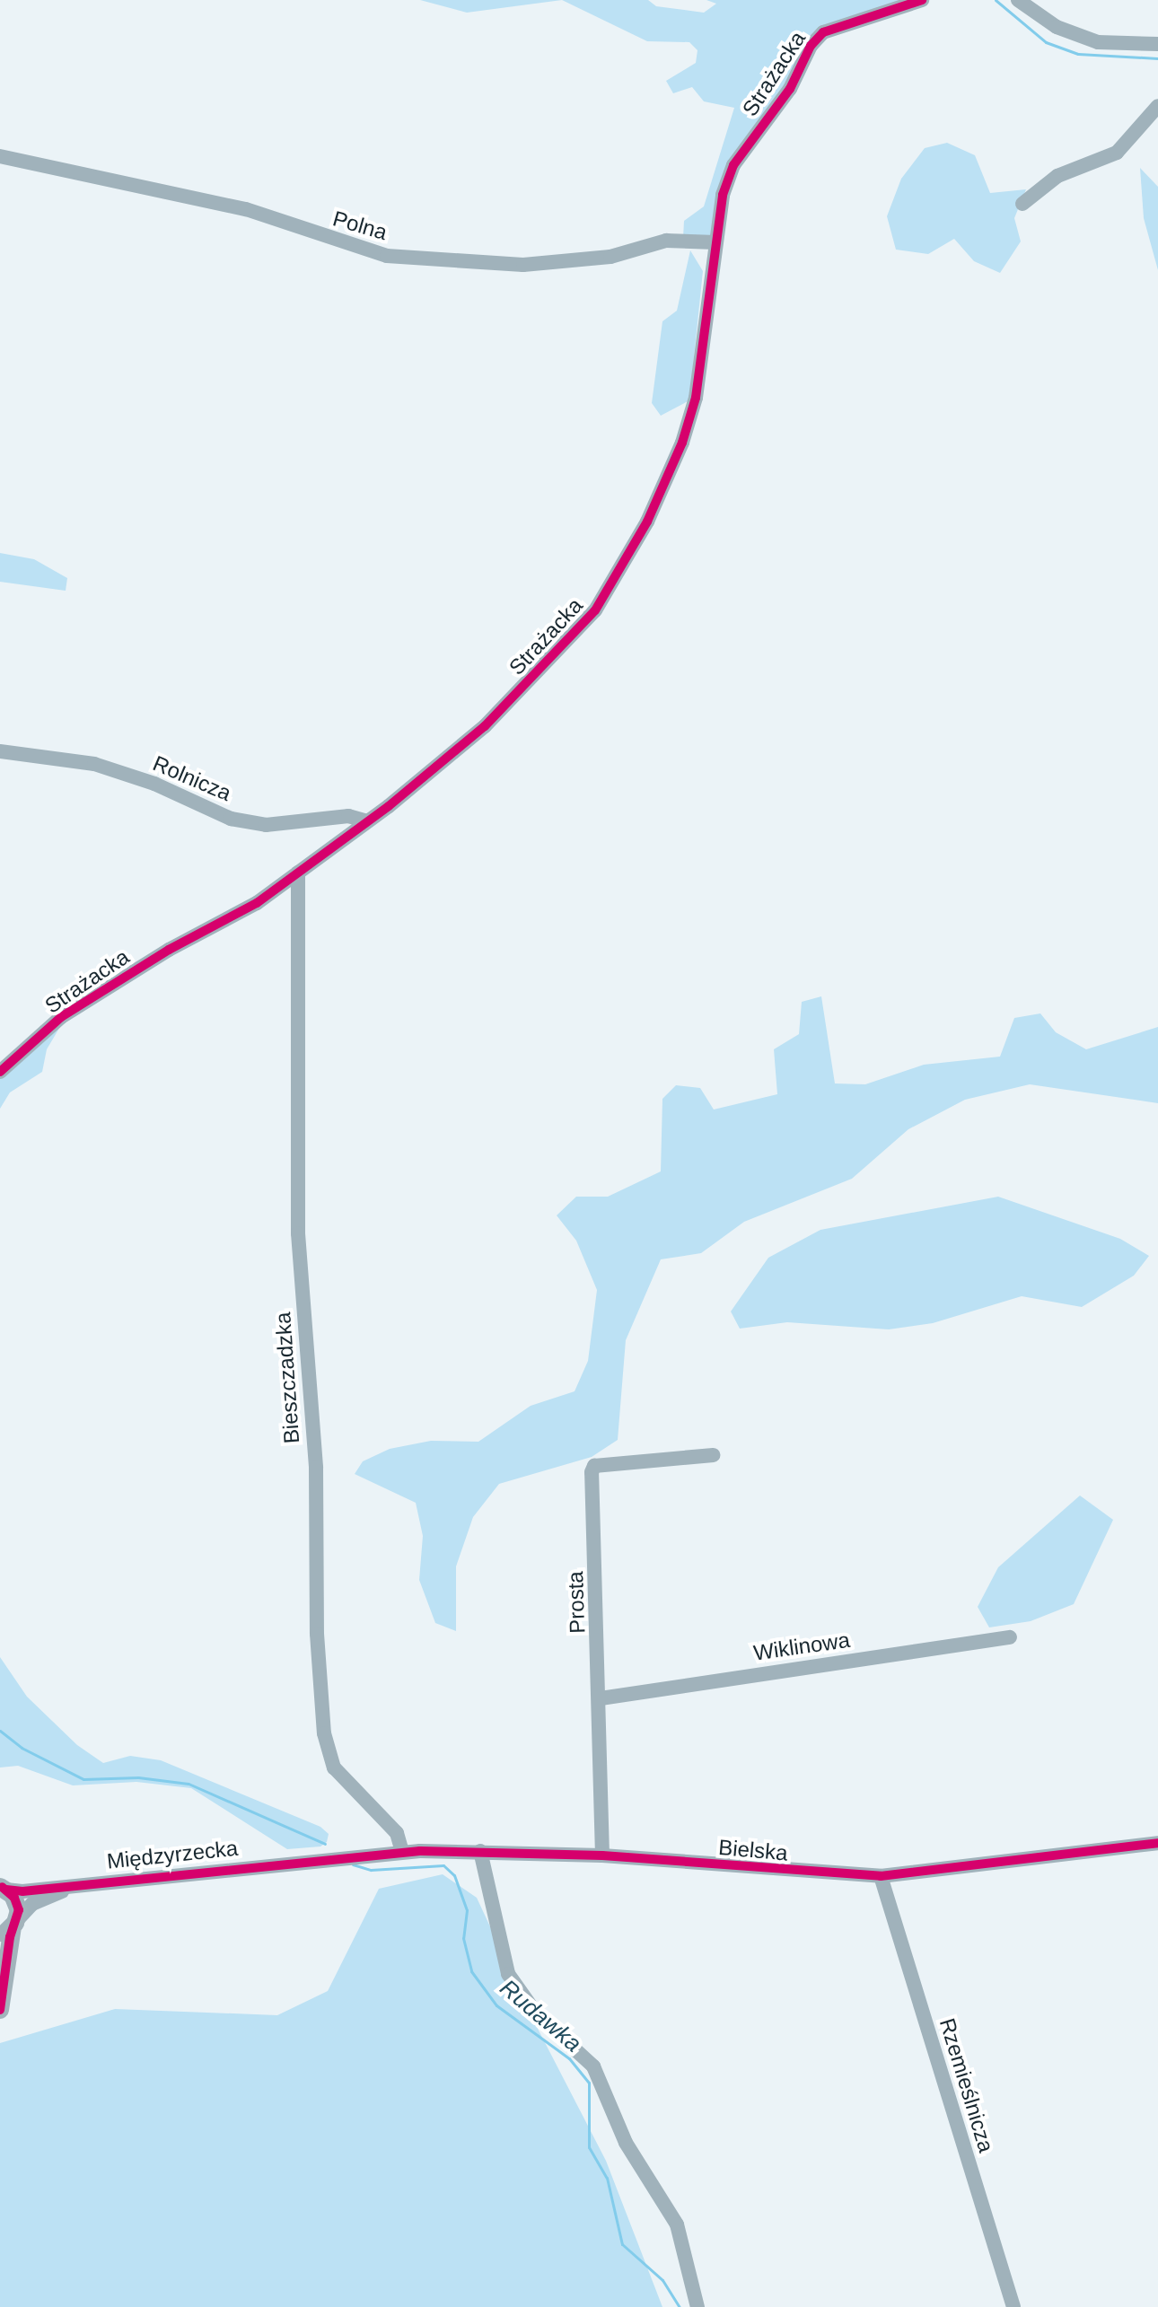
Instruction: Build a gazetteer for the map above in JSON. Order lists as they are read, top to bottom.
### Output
{
  "streets": {
    "street": [
      "Strażacka",
      "Polna",
      "Rolnicza",
      "Bieszczadzka",
      "Prosta",
      "Wiklinowa",
      "Bielska",
      "Międzyrzecka",
      "Rzemieślnicza"
    ]
  },
  "crossings": [
    ["Strażacka", "Polna"],
    ["Strażacka", "Rolnicza"],
    ["Strażacka", "Bieszczadzka"],
    ["Bieszczadzka", "Bielska"],
    ["Prosta", "Wiklinowa"],
    ["Prosta", "Bielska"],
    ["Bielska", "Międzyrzecka"],
    ["Bielska", "Rzemieślnicza"]
  ],
  "water": ["Rudawka"]
}
